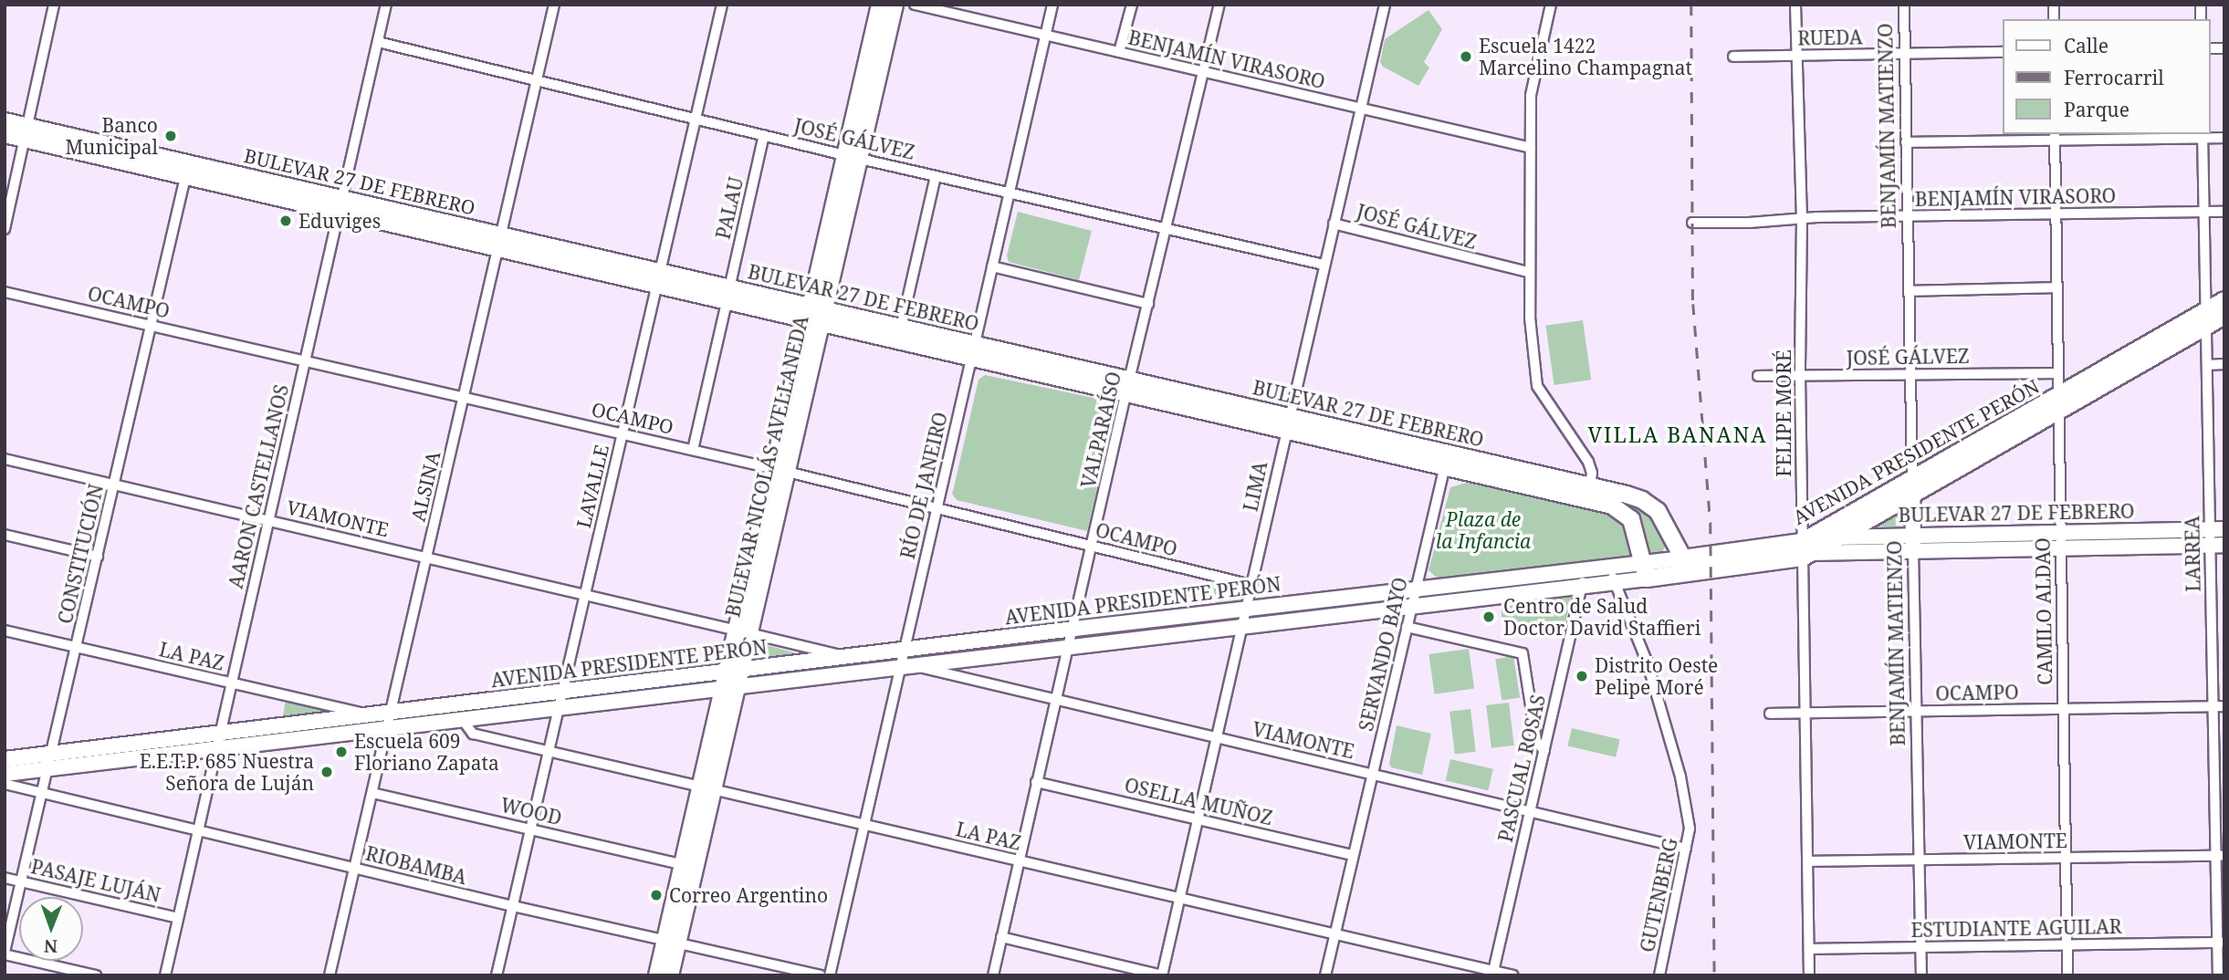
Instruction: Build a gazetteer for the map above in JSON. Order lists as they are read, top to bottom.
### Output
{
  "streets": {
    "main road": [
      "BENJAMÍN MATIENZO",
      "BULEVAR 27 DE FEBRERO",
      "AVENIDA PRESIDENTE PERÓN",
      "BULEVAR NICOLÁS AVELLANEDA"
    ],
    "street": [
      "RUEDA",
      "BENJAMÍN VIRASORO",
      "JOSÉ GÁLVEZ",
      "PALAU",
      "OCAMPO",
      "FELIPE MORÉ",
      "VALPARAÍSO",
      "RÍO DE JANEIRO",
      "AARON CASTELLANOS",
      "ALSINA",
      "LAVALLE",
      "LIMA",
      "VIAMONTE",
      "CONSTITUCIÓN",
      "LARREA",
      "CAMILO ALDAO",
      "SERVANDO BAYO",
      "LA PAZ",
      "PASCUAL ROSAS",
      "OSELLA MUÑOZ",
      "WOOD",
      "RIOBAMBA",
      "PASAJE LUJÁN",
      "GUTENBERG",
      "ESTUDIANTE AGUILAR"
    ]
  },
  "crossings": [
    ["RUEDA", "BENJAMÍN MATIENZO"],
    ["RUEDA", "FELIPE MORÉ"],
    ["BENJAMÍN VIRASORO", "BENJAMÍN MATIENZO"],
    ["BENJAMÍN VIRASORO", "FELIPE MORÉ"],
    ["BENJAMÍN VIRASORO", "VALPARAÍSO"],
    ["BENJAMÍN VIRASORO", "RÍO DE JANEIRO"],
    ["BENJAMÍN VIRASORO", "LIMA"],
    ["BENJAMÍN VIRASORO", "LARREA"],
    ["BENJAMÍN VIRASORO", "CAMILO ALDAO"],
    ["BENJAMÍN MATIENZO", "JOSÉ GÁLVEZ"],
    ["BENJAMÍN MATIENZO", "BULEVAR 27 DE FEBRERO"],
    ["BENJAMÍN MATIENZO", "OCAMPO"],
    ["BENJAMÍN MATIENZO", "AVENIDA PRESIDENTE PERÓN"],
    ["BENJAMÍN MATIENZO", "VIAMONTE"],
    ["BENJAMÍN MATIENZO", "ESTUDIANTE AGUILAR"],
    ["JOSÉ GÁLVEZ", "PALAU"],
    ["JOSÉ GÁLVEZ", "FELIPE MORÉ"],
    ["JOSÉ GÁLVEZ", "VALPARAÍSO"],
    ["JOSÉ GÁLVEZ", "BULEVAR NICOLÁS AVELLANEDA"],
    ["JOSÉ GÁLVEZ", "RÍO DE JANEIRO"],
    ["JOSÉ GÁLVEZ", "AARON CASTELLANOS"],
    ["JOSÉ GÁLVEZ", "ALSINA"],
    ["JOSÉ GÁLVEZ", "LAVALLE"],
    ["JOSÉ GÁLVEZ", "LIMA"],
    ["JOSÉ GÁLVEZ", "CAMILO ALDAO"],
    ["BULEVAR 27 DE FEBRERO", "PALAU"],
    ["BULEVAR 27 DE FEBRERO", "FELIPE MORÉ"],
    ["BULEVAR 27 DE FEBRERO", "VALPARAÍSO"],
    ["BULEVAR 27 DE FEBRERO", "AVENIDA PRESIDENTE PERÓN"],
    ["BULEVAR 27 DE FEBRERO", "BULEVAR NICOLÁS AVELLANEDA"],
    ["BULEVAR 27 DE FEBRERO", "RÍO DE JANEIRO"],
    ["BULEVAR 27 DE FEBRERO", "AARON CASTELLANOS"],
    ["BULEVAR 27 DE FEBRERO", "ALSINA"],
    ["BULEVAR 27 DE FEBRERO", "LAVALLE"],
    ["BULEVAR 27 DE FEBRERO", "LIMA"],
    ["BULEVAR 27 DE FEBRERO", "CONSTITUCIÓN"],
    ["BULEVAR 27 DE FEBRERO", "LARREA"],
    ["BULEVAR 27 DE FEBRERO", "CAMILO ALDAO"],
    ["BULEVAR 27 DE FEBRERO", "SERVANDO BAYO"],
    ["PALAU", "OCAMPO"],
    ["OCAMPO", "FELIPE MORÉ"],
    ["OCAMPO", "VALPARAÍSO"],
    ["OCAMPO", "BULEVAR NICOLÁS AVELLANEDA"],
    ["OCAMPO", "RÍO DE JANEIRO"],
    ["OCAMPO", "AARON CASTELLANOS"],
    ["OCAMPO", "ALSINA"],
    ["OCAMPO", "LAVALLE"],
    ["OCAMPO", "LIMA"],
    ["OCAMPO", "CONSTITUCIÓN"],
    ["OCAMPO", "LARREA"],
    ["OCAMPO", "CAMILO ALDAO"],
    ["FELIPE MORÉ", "AVENIDA PRESIDENTE PERÓN"],
    ["FELIPE MORÉ", "VIAMONTE"],
    ["FELIPE MORÉ", "ESTUDIANTE AGUILAR"],
    ["VALPARAÍSO", "AVENIDA PRESIDENTE PERÓN"],
    ["VALPARAÍSO", "VIAMONTE"],
    ["VALPARAÍSO", "LA PAZ"],
    ["VALPARAÍSO", "OSELLA MUÑOZ"],
    ["AVENIDA PRESIDENTE PERÓN", "BULEVAR NICOLÁS AVELLANEDA"],
    ["AVENIDA PRESIDENTE PERÓN", "RÍO DE JANEIRO"],
    ["AVENIDA PRESIDENTE PERÓN", "AARON CASTELLANOS"],
    ["AVENIDA PRESIDENTE PERÓN", "ALSINA"],
    ["AVENIDA PRESIDENTE PERÓN", "LAVALLE"],
    ["AVENIDA PRESIDENTE PERÓN", "LIMA"],
    ["AVENIDA PRESIDENTE PERÓN", "VIAMONTE"],
    ["AVENIDA PRESIDENTE PERÓN", "CONSTITUCIÓN"],
    ["AVENIDA PRESIDENTE PERÓN", "LARREA"],
    ["AVENIDA PRESIDENTE PERÓN", "CAMILO ALDAO"],
    ["AVENIDA PRESIDENTE PERÓN", "SERVANDO BAYO"],
    ["AVENIDA PRESIDENTE PERÓN", "LA PAZ"],
    ["AVENIDA PRESIDENTE PERÓN", "PASCUAL ROSAS"],
    ["AVENIDA PRESIDENTE PERÓN", "GUTENBERG"],
    ["BULEVAR NICOLÁS AVELLANEDA", "VIAMONTE"],
    ["BULEVAR NICOLÁS AVELLANEDA", "LA PAZ"],
    ["BULEVAR NICOLÁS AVELLANEDA", "WOOD"],
    ["BULEVAR NICOLÁS AVELLANEDA", "RIOBAMBA"],
    ["RÍO DE JANEIRO", "VIAMONTE"],
    ["RÍO DE JANEIRO", "LA PAZ"],
    ["AARON CASTELLANOS", "VIAMONTE"],
    ["AARON CASTELLANOS", "LA PAZ"],
    ["AARON CASTELLANOS", "RIOBAMBA"],
    ["AARON CASTELLANOS", "PASAJE LUJÁN"],
    ["ALSINA", "VIAMONTE"],
    ["ALSINA", "WOOD"],
    ["ALSINA", "RIOBAMBA"],
    ["LAVALLE", "VIAMONTE"],
    ["LAVALLE", "LA PAZ"],
    ["LAVALLE", "WOOD"],
    ["LAVALLE", "RIOBAMBA"],
    ["LIMA", "VIAMONTE"],
    ["LIMA", "LA PAZ"],
    ["LIMA", "OSELLA MUÑOZ"],
    ["VIAMONTE", "CONSTITUCIÓN"],
    ["VIAMONTE", "LARREA"],
    ["VIAMONTE", "CAMILO ALDAO"],
    ["VIAMONTE", "SERVANDO BAYO"],
    ["VIAMONTE", "PASCUAL ROSAS"],
    ["VIAMONTE", "GUTENBERG"],
    ["CONSTITUCIÓN", "LA PAZ"],
    ["CONSTITUCIÓN", "RIOBAMBA"],
    ["CONSTITUCIÓN", "PASAJE LUJÁN"],
    ["LARREA", "ESTUDIANTE AGUILAR"],
    ["CAMILO ALDAO", "ESTUDIANTE AGUILAR"],
    ["SERVANDO BAYO", "LA PAZ"],
    ["SERVANDO BAYO", "OSELLA MUÑOZ"],
    ["LA PAZ", "PASCUAL ROSAS"]
  ],
  "districts": ["VILLA BANANA"],
  "parks": ["Plaza de la Infancia"],
  "places": [
    "Escuela 1422 Marcelino Champagnat",
    "Banco Municipal",
    "Eduviges",
    "Centro de Salud Doctor David Staffieri",
    "Distrito Oeste Pelipe Moré",
    "Escuela 609 Floriano Zapata",
    "E.E.T.P. 685 Nuestra Señora de Luján",
    "Correo Argentino"
  ],
  "legend": ["Calle", "Ferrocarril", "Parque"],
  "north": "bottom"
}
